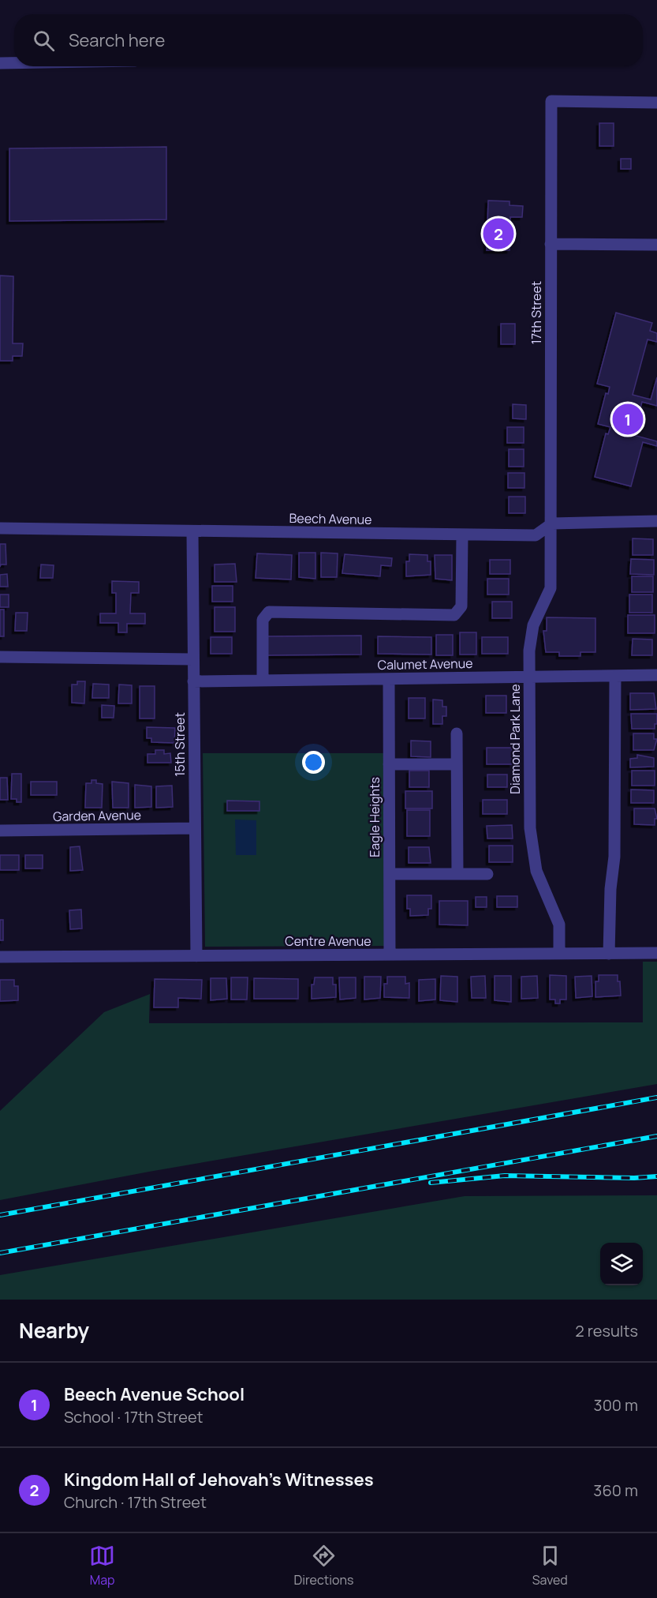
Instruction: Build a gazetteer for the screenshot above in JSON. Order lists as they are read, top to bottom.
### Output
{
  "streets": {
    "street": [
      "17th Street",
      "Beech Avenue",
      "Calumet Avenue",
      "Diamond Park Lane",
      "15th Street",
      "Garden Avenue",
      "Eagle Heights",
      "Centre Avenue"
    ]
  },
  "crossings": [
    ["17th Street", "Beech Avenue"],
    ["17th Street", "Diamond Park Lane"],
    ["Beech Avenue", "Diamond Park Lane"],
    ["Beech Avenue", "15th Street"],
    ["Calumet Avenue", "Diamond Park Lane"],
    ["Calumet Avenue", "15th Street"],
    ["Calumet Avenue", "Eagle Heights"],
    ["Diamond Park Lane", "Centre Avenue"],
    ["15th Street", "Garden Avenue"],
    ["15th Street", "Centre Avenue"],
    ["Eagle Heights", "Centre Avenue"]
  ],
  "page": {
    "search": "Search here",
    "pins": ["2", "1"],
    "heading": ["Nearby", "2 results"],
    "list": [
      {
        "mark": "1",
        "name": "Beech Avenue School",
        "note": "School · 17th Street",
        "value": "300 m"
      },
      {
        "mark": "2",
        "name": "Kingdom Hall of Jehovah’s Witnesses",
        "note": "Church · 17th Street",
        "value": "360 m"
      }
    ],
    "nav": ["Map", "Directions", "Saved"]
  }
}
